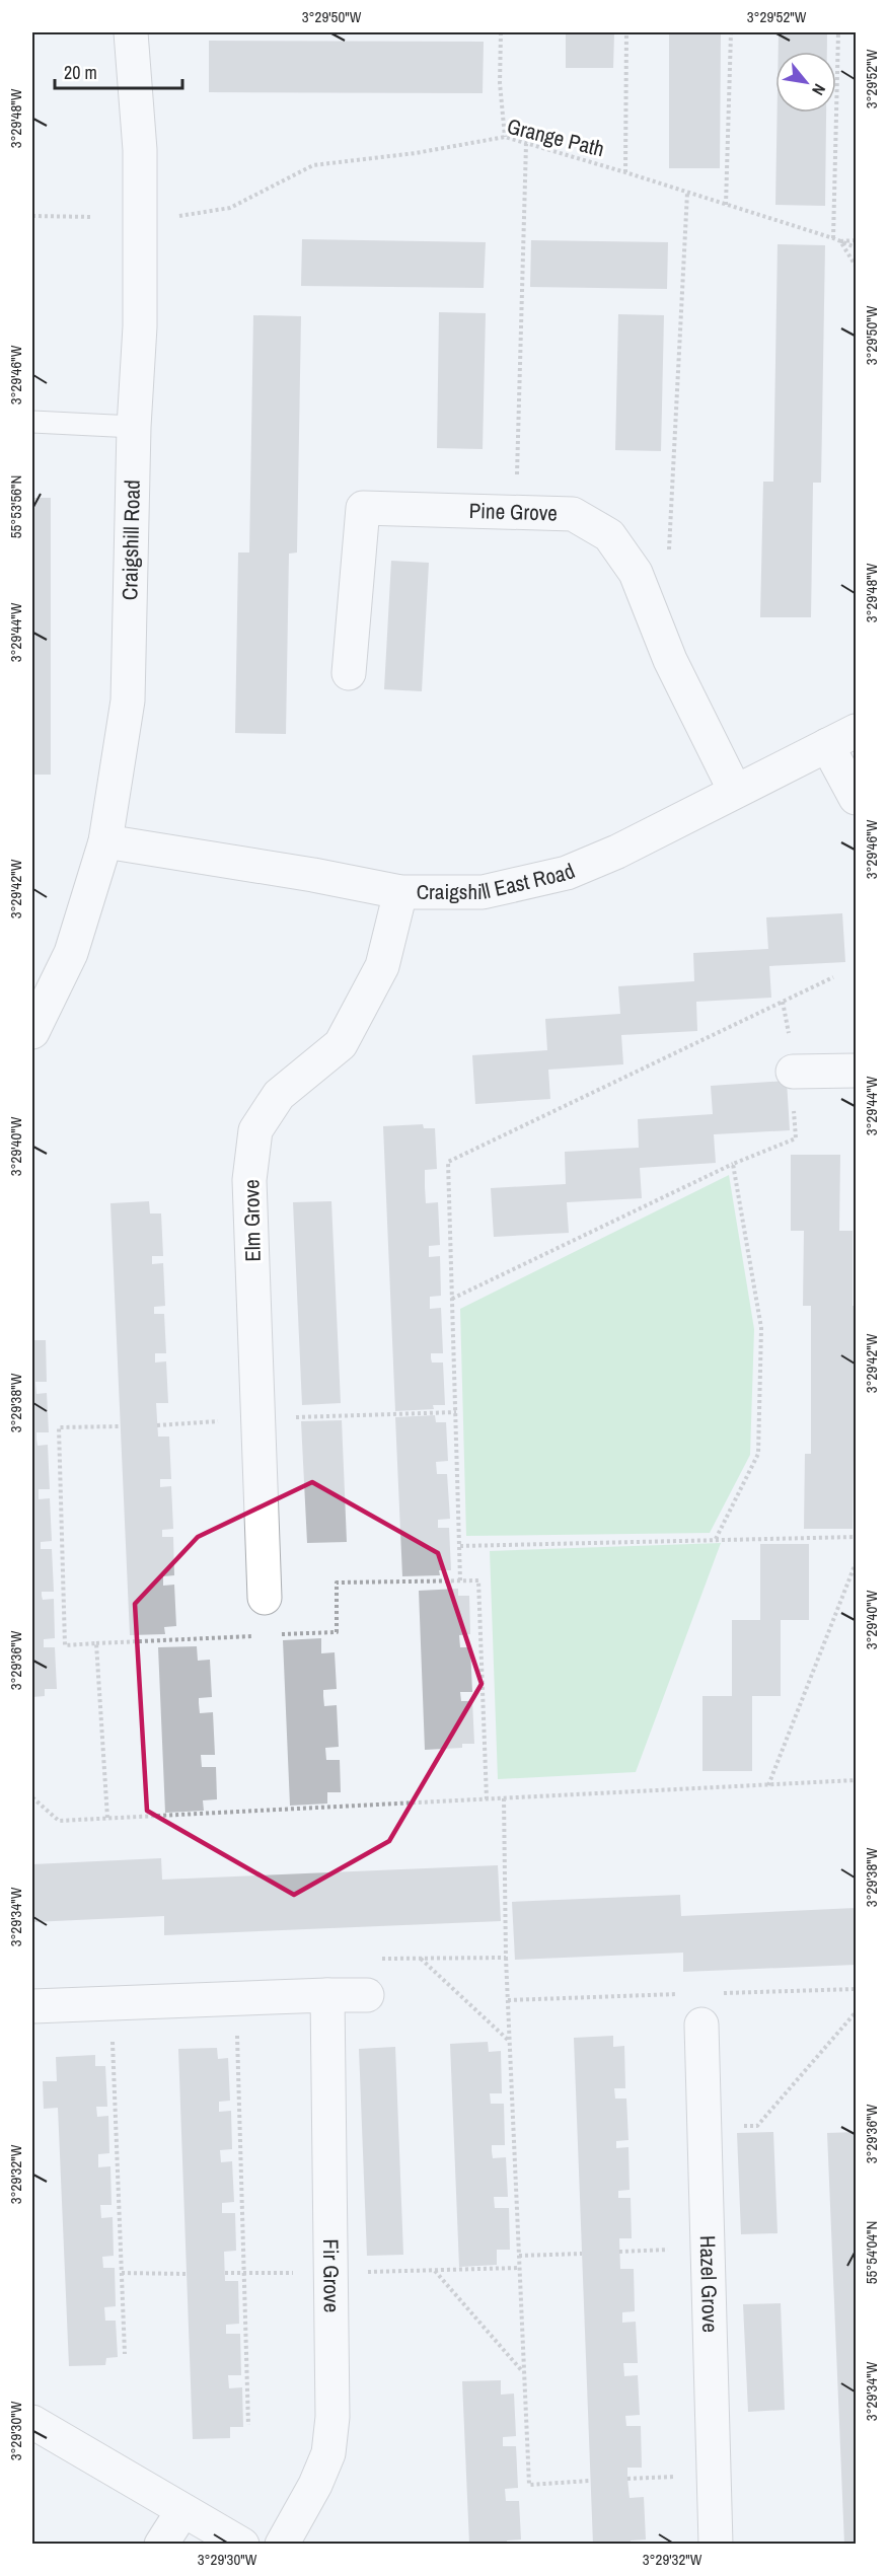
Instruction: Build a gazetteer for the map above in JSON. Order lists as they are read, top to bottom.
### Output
{
  "streets": {
    "street": [
      "Pine Grove",
      "Craigshill Road",
      "Craigshill East Road",
      "Elm Grove",
      "Fir Grove",
      "Hazel Grove"
    ],
    "path": ["Grange Path"]
  },
  "crossings": [
    ["Pine Grove", "Craigshill East Road"],
    ["Craigshill Road", "Craigshill East Road"],
    ["Craigshill East Road", "Elm Grove"]
  ],
  "scale_bar": "20 m",
  "north": "bottom right",
  "coordinates": [
    "3°29'50\"W",
    "3°29'52\"W",
    "3°29'48\"W",
    "3°29'46\"W",
    "55°53'56\"N",
    "3°29'44\"W",
    "3°29'42\"W",
    "3°29'40\"W",
    "3°29'38\"W",
    "3°29'36\"W",
    "3°29'34\"W",
    "3°29'32\"W",
    "55°54'04\"N",
    "3°29'30\"W"
  ]
}
